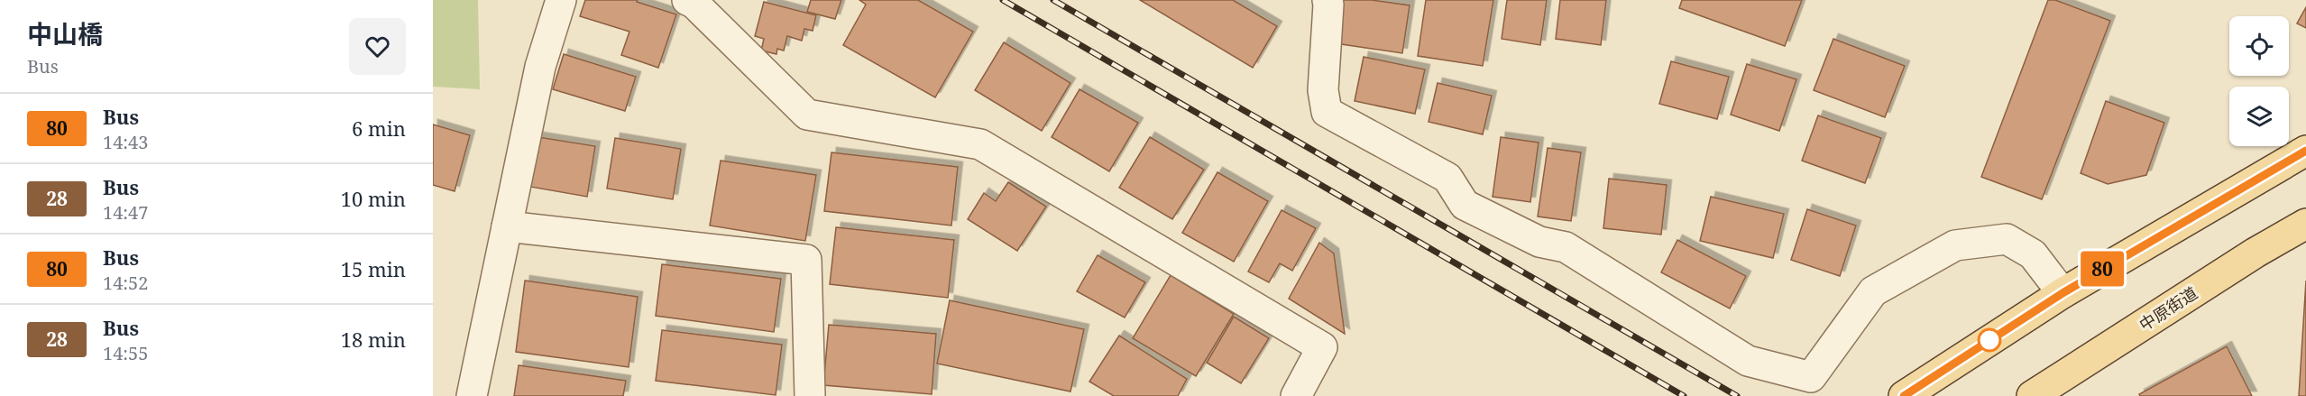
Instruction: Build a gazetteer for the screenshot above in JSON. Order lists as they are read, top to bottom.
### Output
{
  "streets": {
    "main road": ["中原街道"]
  },
  "lines": ["bus line 80"],
  "page": {
    "heading": ["中山橋", "Bus"],
    "on_map": "80",
    "list": [
      {
        "mark": "80",
        "name": "Bus",
        "note": "14:43",
        "value": "6 min"
      },
      {
        "mark": "28",
        "name": "Bus",
        "note": "14:47",
        "value": "10 min"
      },
      {
        "mark": "80",
        "name": "Bus",
        "note": "14:52",
        "value": "15 min"
      },
      {
        "mark": "28",
        "name": "Bus",
        "note": "14:55",
        "value": "18 min"
      }
    ]
  }
}
